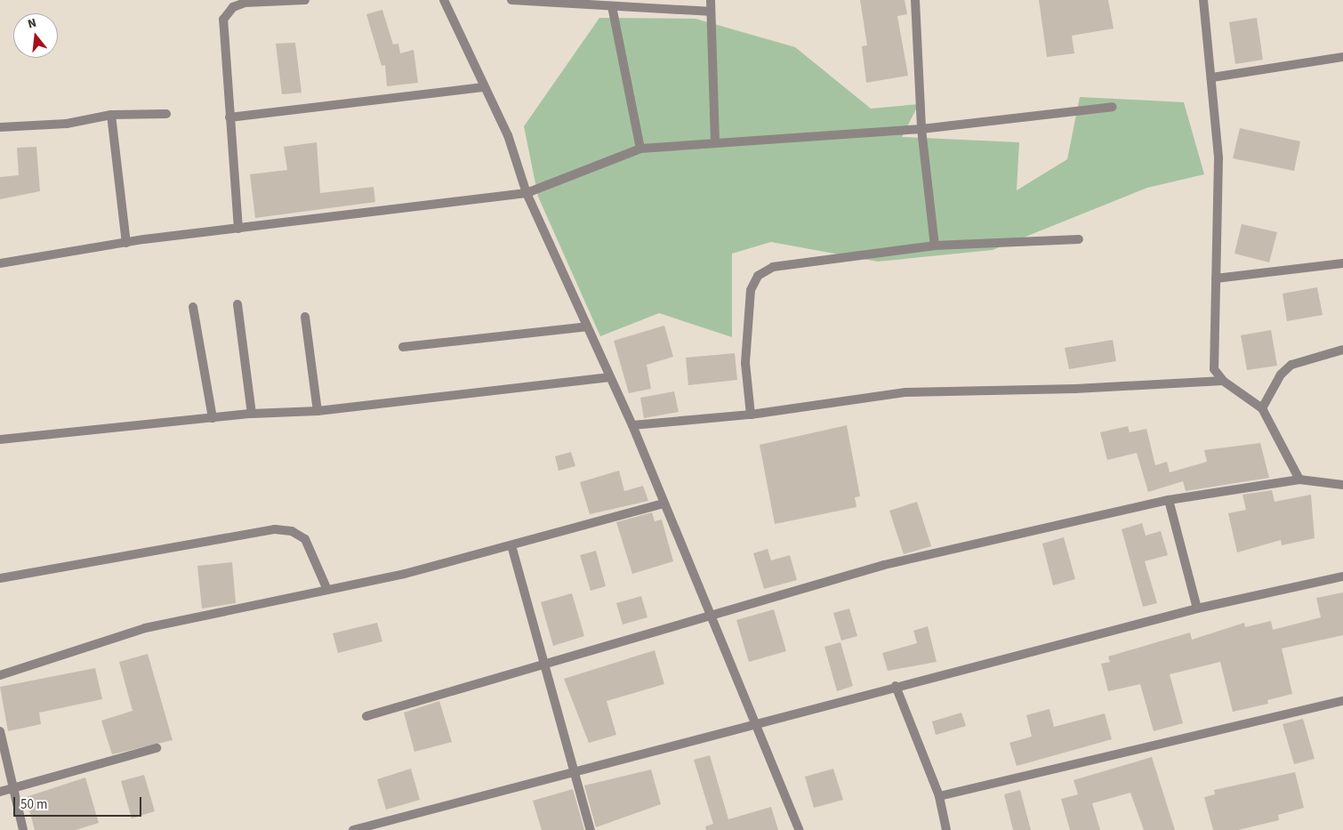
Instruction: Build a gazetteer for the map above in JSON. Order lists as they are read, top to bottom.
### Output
{
  "scale_bar": "50 m",
  "north": "top"
}
